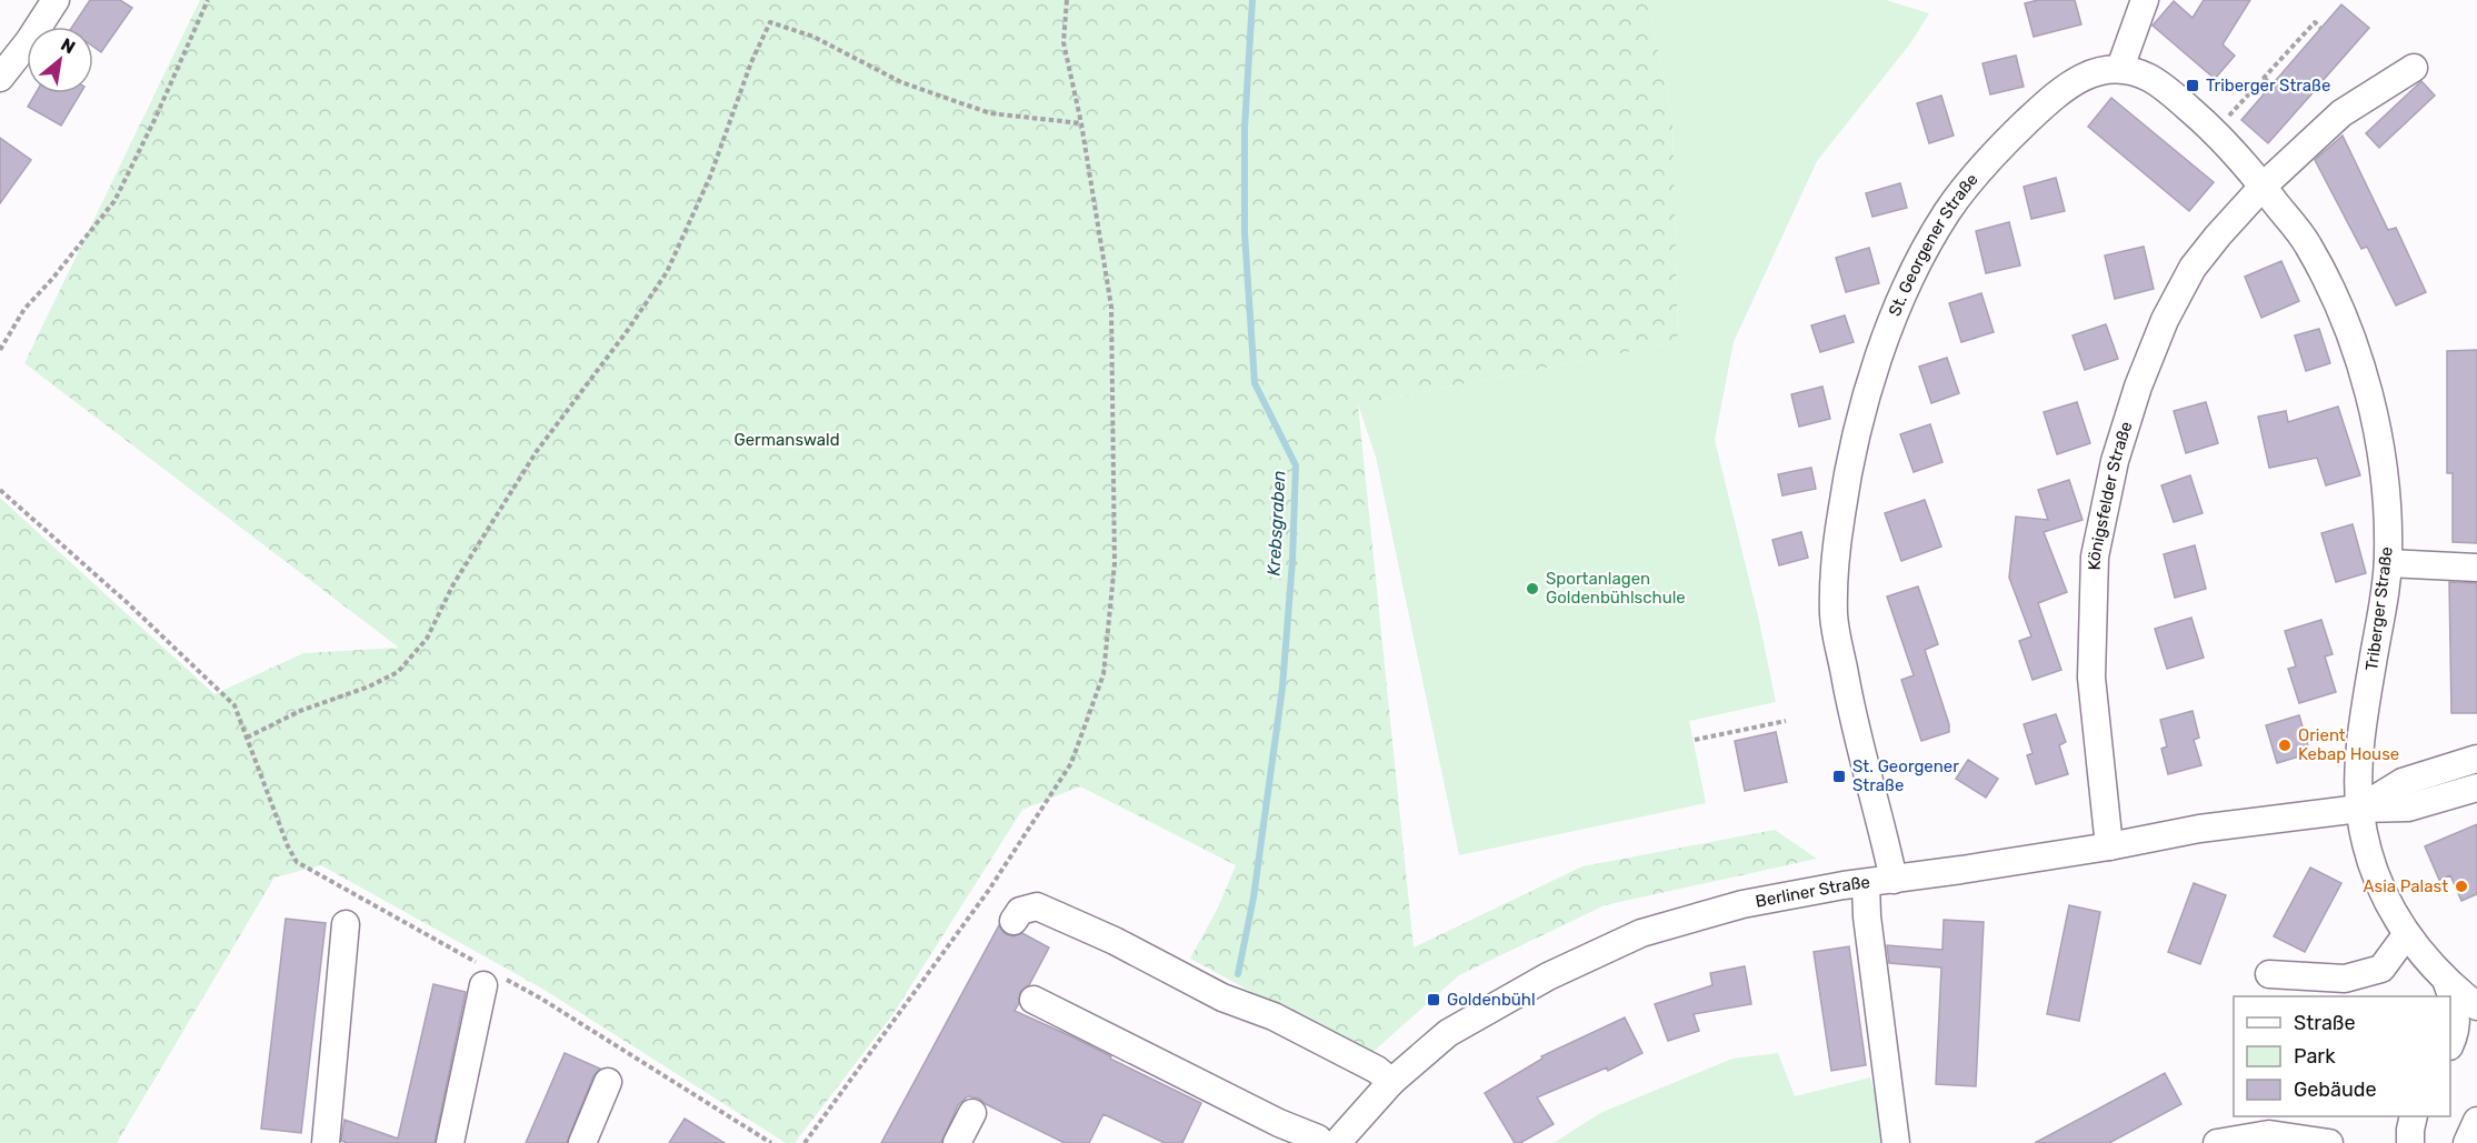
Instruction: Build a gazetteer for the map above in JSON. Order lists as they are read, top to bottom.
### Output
{
  "streets": {
    "street": [
      "St. Georgener Straße",
      "Königsfelder Straße",
      "Triberger Straße",
      "Berliner Straße"
    ]
  },
  "crossings": [
    ["St. Georgener Straße", "Triberger Straße"],
    ["St. Georgener Straße", "Berliner Straße"],
    ["Königsfelder Straße", "Triberger Straße"],
    ["Königsfelder Straße", "Berliner Straße"],
    ["Triberger Straße", "Berliner Straße"]
  ],
  "water": ["Krebsgraben"],
  "parks": ["Germanswald"],
  "places": {
    "transit": ["Triberger Straße", "St. Georgener Straße", "Goldenbühl"],
    "other": ["Sportanlagen Goldenbühlschule", "Orient Kebap House", "Asia Palast"]
  },
  "legend": ["Straße", "Park", "Gebäude"],
  "north": "top right"
}
